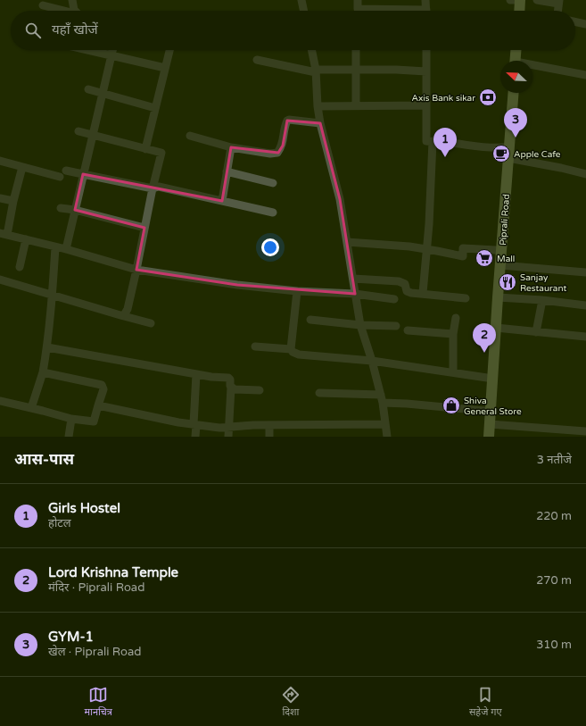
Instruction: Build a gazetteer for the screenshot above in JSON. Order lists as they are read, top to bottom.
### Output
{
  "streets": {
    "main road": ["Piprali Road"]
  },
  "places": {
    "bank": ["Axis Bank sikar"],
    "cafe": ["Apple Cafe"],
    "supermarket": ["Mall"],
    "restaurant": ["Sanjay Restaurant"],
    "shop": ["Shiva General Store"]
  },
  "north": "top left",
  "page": {
    "search": "यहाँ खोजें",
    "pins": ["3", "1", "2"],
    "heading": ["आस-पास", "3 नतीजे"],
    "list": [
      {
        "mark": "1",
        "name": "Girls Hostel",
        "note": "होटल",
        "value": "220 m"
      },
      {
        "mark": "2",
        "name": "Lord Krishna Temple",
        "note": "मंदिर · Piprali Road",
        "value": "270 m"
      },
      {
        "mark": "3",
        "name": "GYM-1",
        "note": "खेल · Piprali Road",
        "value": "310 m"
      }
    ],
    "nav": ["मानचित्र", "दिशा", "सहेजे गए"]
  }
}
